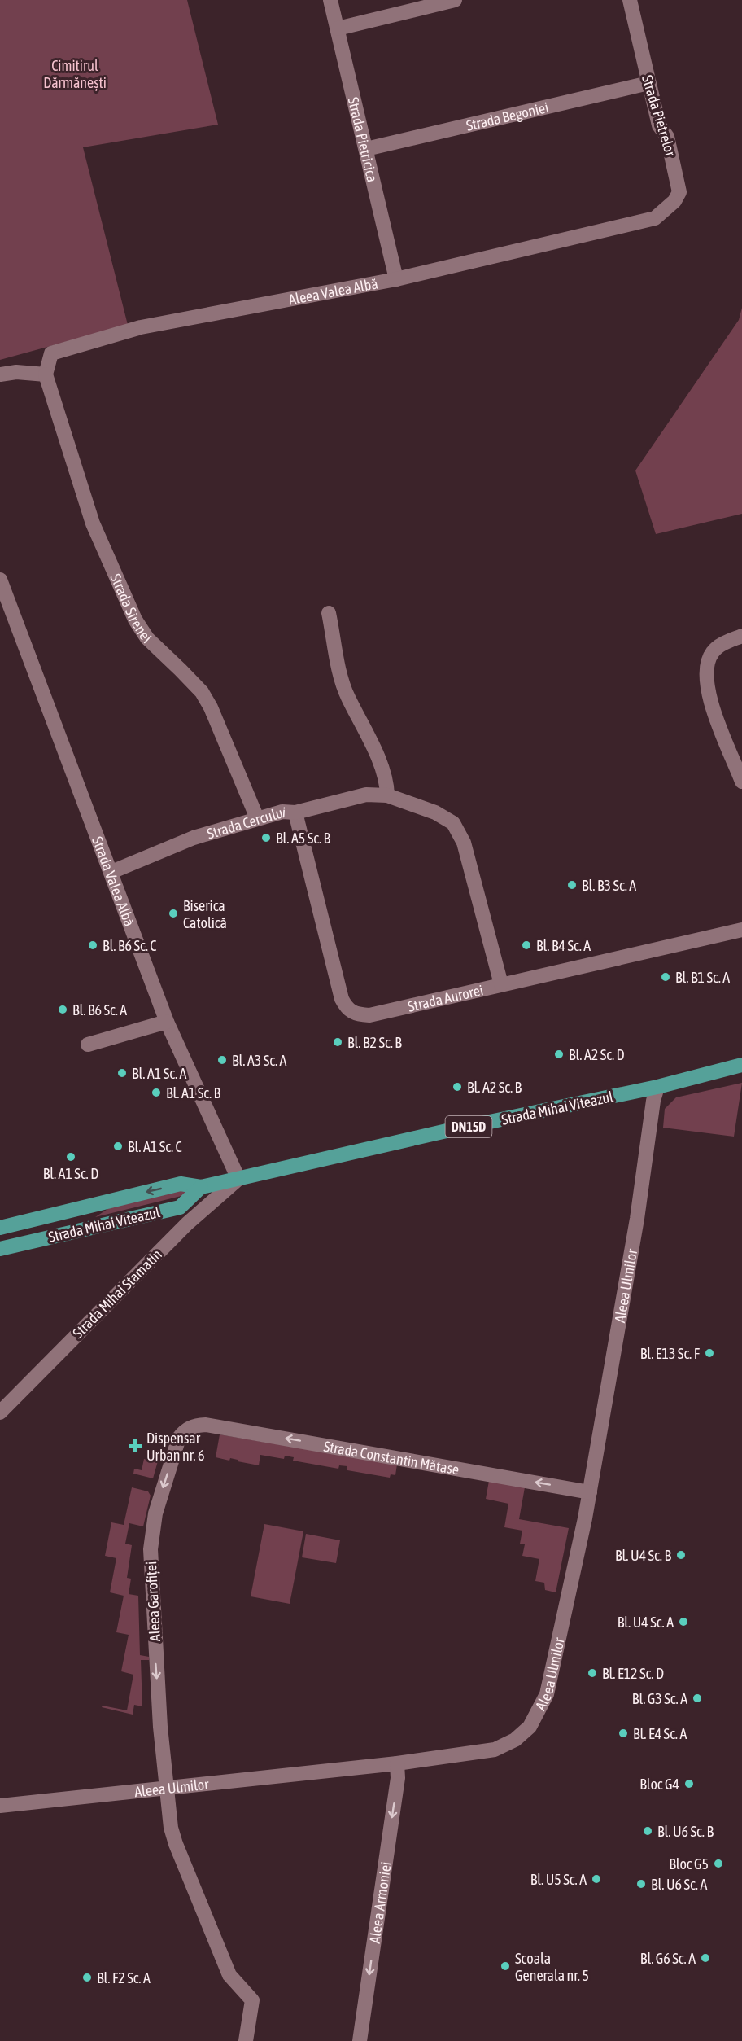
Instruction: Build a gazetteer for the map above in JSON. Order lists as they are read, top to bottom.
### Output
{
  "streets": {
    "main road": ["Strada Mihai Viteazul", "DN15D"],
    "street": [
      "Strada Begoniei",
      "Strada Pietrelor",
      "Strada Pietricica",
      "Aleea Valea Albă",
      "Strada Sirenei",
      "Strada Cercului",
      "Strada Valea Albă",
      "Strada Aurorei",
      "Aleea Ulmilor",
      "Strada Mihai Stamatin",
      "Strada Constantin Mătase",
      "Aleea Garofiței",
      "Aleea Armoniei"
    ]
  },
  "crossings": [
    ["Strada Begoniei", "Strada Pietrelor"],
    ["Strada Begoniei", "Strada Pietricica"],
    ["Strada Pietrelor", "Aleea Valea Albă"],
    ["Strada Pietricica", "Aleea Valea Albă"],
    ["Aleea Valea Albă", "Strada Sirenei"],
    ["Strada Sirenei", "Strada Cercului"],
    ["Strada Cercului", "Strada Valea Albă"],
    ["Strada Cercului", "Strada Aurorei"],
    ["Strada Valea Albă", "Strada Mihai Viteazul"],
    ["Strada Valea Albă", "Strada Mihai Stamatin"],
    ["Strada Mihai Viteazul", "Aleea Ulmilor"],
    ["Strada Mihai Viteazul", "Strada Mihai Stamatin"],
    ["Aleea Ulmilor", "Strada Constantin Mătase"],
    ["Aleea Ulmilor", "Aleea Garofiței"],
    ["Aleea Ulmilor", "Aleea Armoniei"],
    ["Strada Constantin Mătase", "Aleea Garofiței"]
  ],
  "one_way": ["Strada Constantin Mătase", "Aleea Garofiței", "Aleea Armoniei"],
  "parks": ["Cimitirul Dărmănești"],
  "places": {
    "other": [
      "Bl. A5 Sc. B",
      "Bl. B3 Sc. A",
      "Biserica Catolică",
      "Bl. B6 Sc. C",
      "Bl. B4 Sc. A",
      "Bl. B1 Sc. A",
      "Bl. B6 Sc. A",
      "Bl. B2 Sc. B",
      "Bl. A2 Sc. D",
      "Bl. A3 Sc. A",
      "Bl. A1 Sc. A",
      "Bl. A2 Sc. B",
      "Bl. A1 Sc. B",
      "Bl. A1 Sc. C",
      "Bl. A1 Sc. D",
      "Bl. E13 Sc. F",
      "Bl. U4 Sc. B",
      "Bl. U4 Sc. A",
      "Bl. E12 Sc. D",
      "Bl. G3 Sc. A",
      "Bl. E4 Sc. A",
      "Bloc G4",
      "Bl. U6 Sc. B",
      "Bloc G5",
      "Bl. U5 Sc. A",
      "Bl. U6 Sc. A",
      "Bl. G6 Sc. A",
      "Scoala Generala nr. 5",
      "Bl. F2 Sc. A"
    ],
    "health": ["Dispensar Urban nr. 6"]
  }
}
